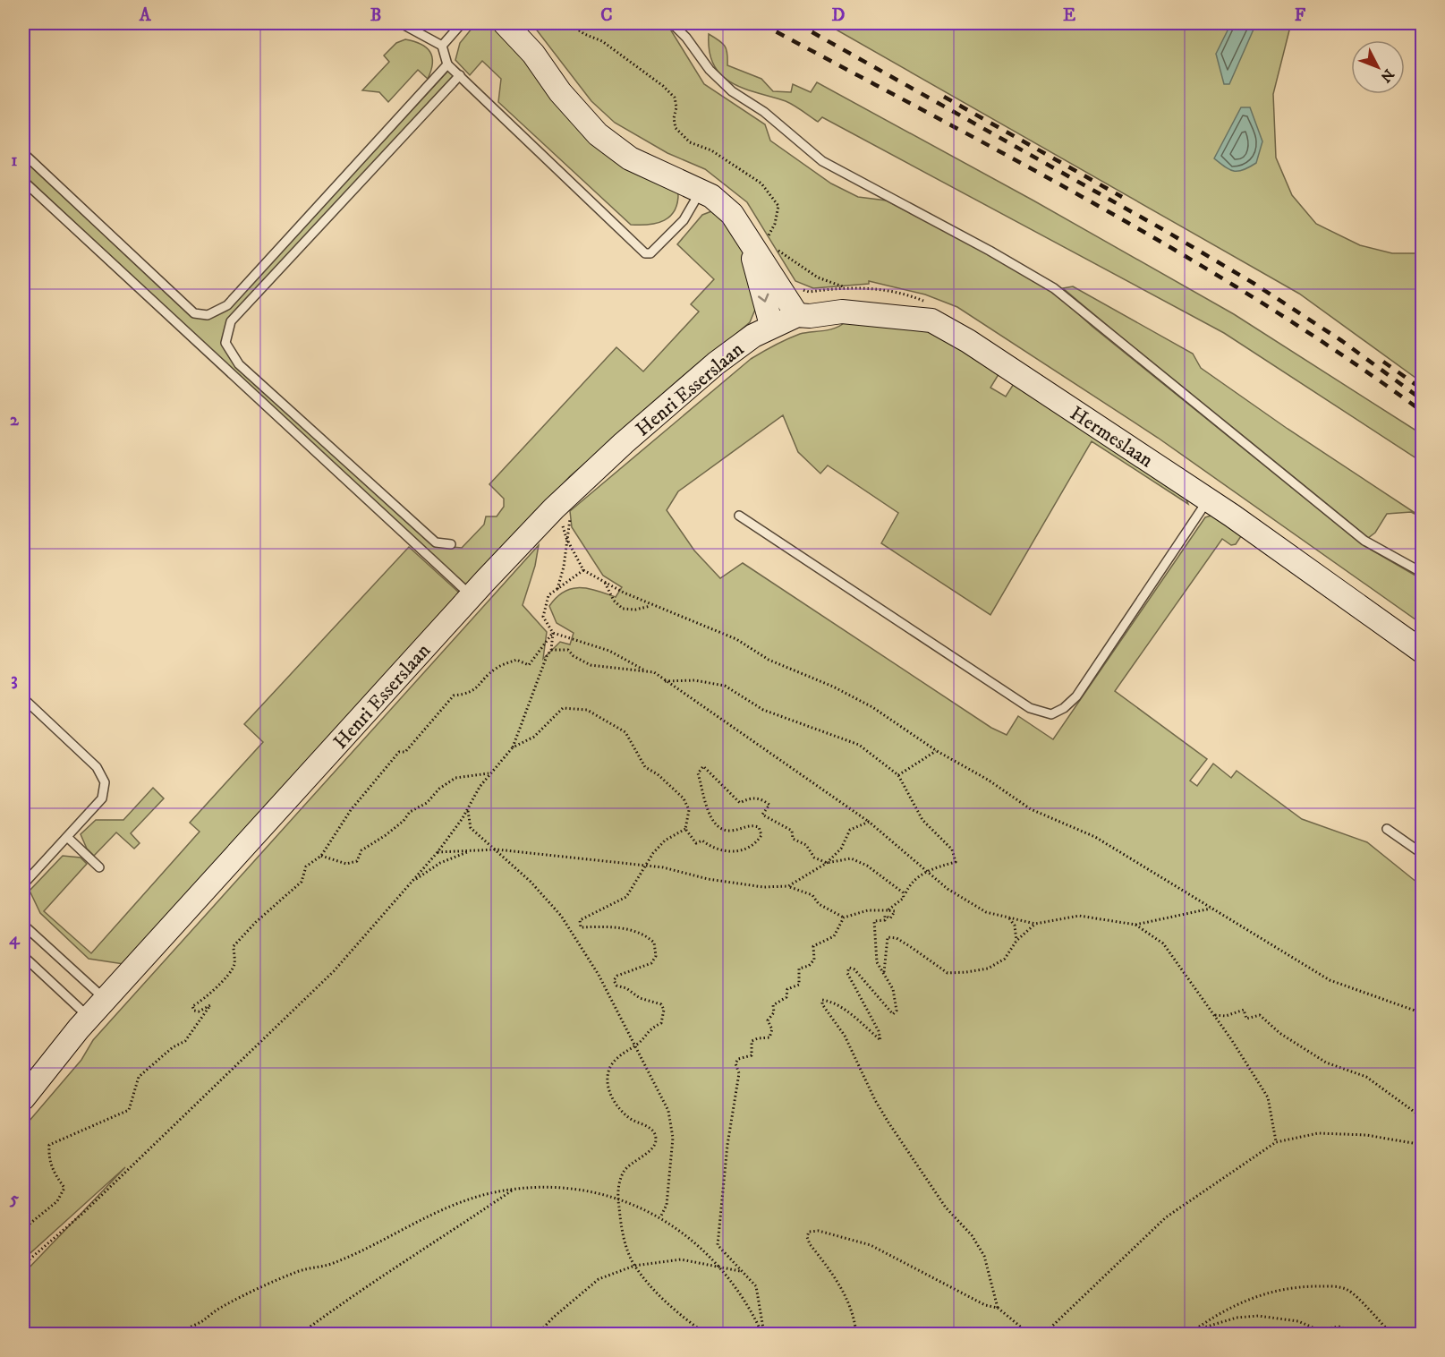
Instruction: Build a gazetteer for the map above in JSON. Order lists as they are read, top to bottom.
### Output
{
  "streets": {
    "street": ["Henri Esserslaan", "Hermeslaan"]
  },
  "north": "bottom right",
  "grid": {
    "columns": [
      "A",
      "B",
      "C",
      "D",
      "E",
      "F"
    ],
    "rows": [
      "1",
      "2",
      "3",
      "4",
      "5"
    ]
  }
}
